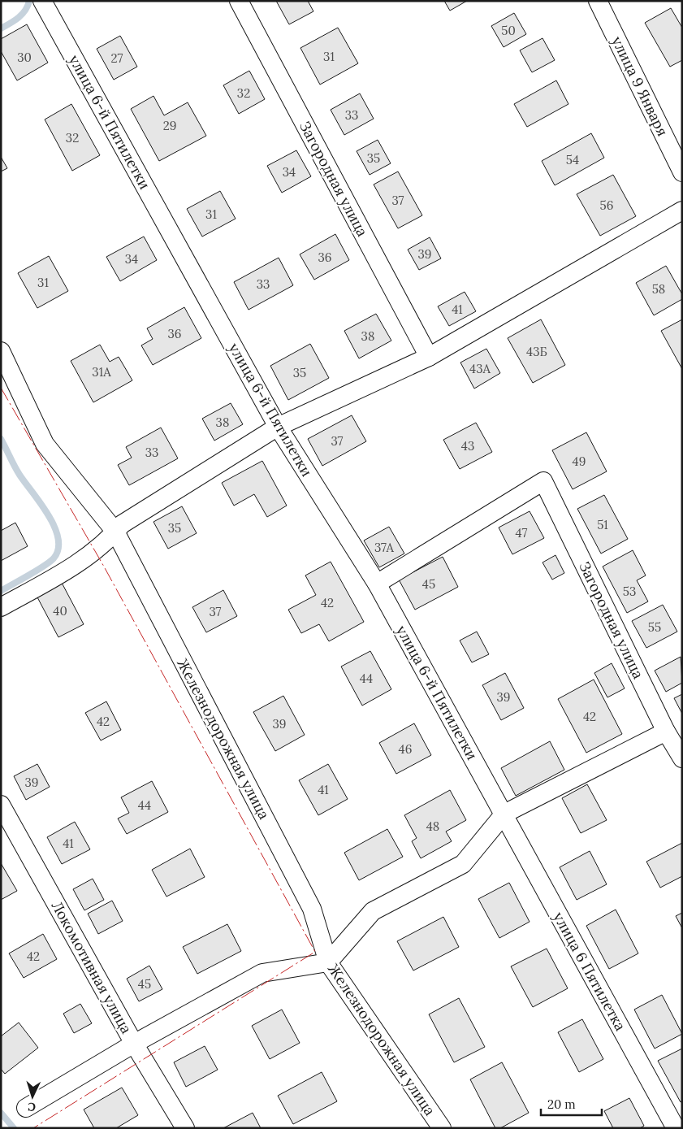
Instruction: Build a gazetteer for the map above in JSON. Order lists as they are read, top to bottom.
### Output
{
  "streets": {
    "street": [
      "улица 9 Января",
      "улица 6-й Пятилетки",
      "Загородная улица",
      "Железнодорожная улица",
      "Локомотивная улица",
      "улица 6 Пятилетка"
    ]
  },
  "crossings": [
    ["улица 6-й Пятилетки", "Загородная улица"],
    ["улица 6-й Пятилетки", "улица 6 Пятилетка"]
  ],
  "house_numbers": [
    "50",
    "31",
    "30",
    "27",
    "32",
    "33",
    "29",
    "32",
    "35",
    "54",
    "34",
    "37",
    "56",
    "31",
    "39",
    "36",
    "34",
    "31",
    "33",
    "58",
    "41",
    "36",
    "38",
    "43Б",
    "43А",
    "31А",
    "35",
    "38",
    "37",
    "43",
    "33",
    "49",
    "51",
    "35",
    "47",
    "37А",
    "45",
    "53",
    "42",
    "40",
    "37",
    "55",
    "44",
    "39",
    "42",
    "42",
    "39",
    "46",
    "39",
    "41",
    "44",
    "48",
    "41",
    "42",
    "45"
  ],
  "scale_bar": "20 m",
  "north": "bottom"
}
